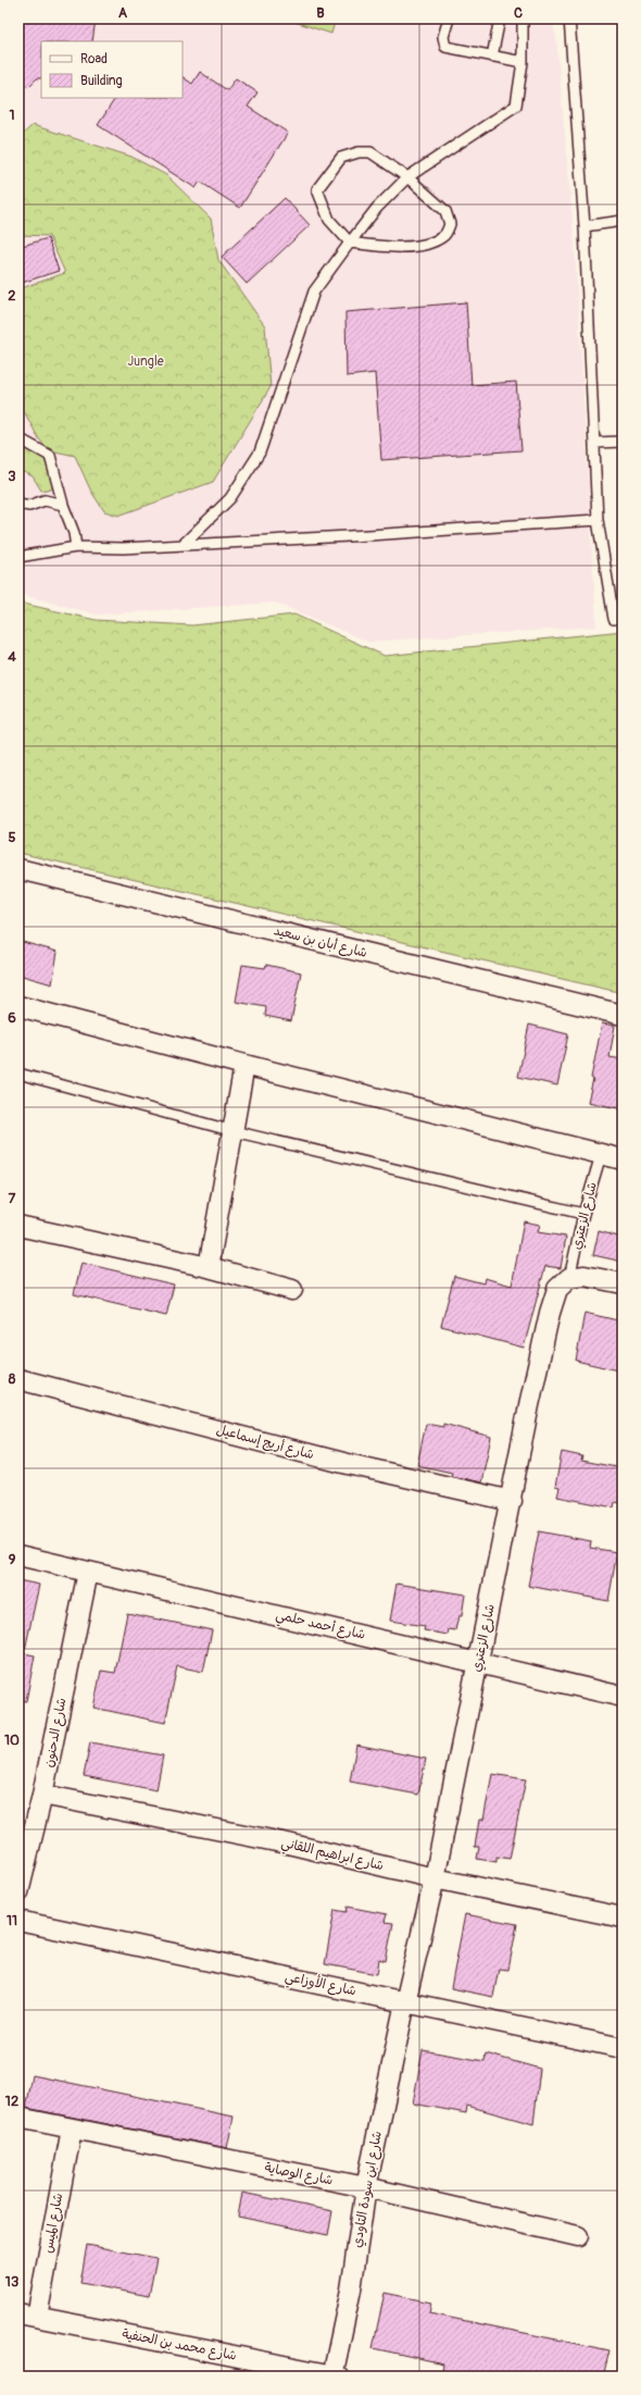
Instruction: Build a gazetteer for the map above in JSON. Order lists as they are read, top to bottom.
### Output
{
  "streets": {
    "street": [
      "شارع أبان بن سعيد",
      "شارع الزعتري",
      "شارع أريج إسماعيل",
      "شارع أحمد حلمي",
      "شارع الدحنون",
      "شارع ابراهيم اللقاني",
      "شارع الأوزاعي",
      "شارع الوصاية",
      "شارع ابن سودة التاودي",
      "شارع الميس",
      "شارع محمد بن الحنفية"
    ]
  },
  "crossings": [
    ["شارع الزعتري", "شارع أريج إسماعيل"],
    ["شارع الزعتري", "شارع أحمد حلمي"],
    ["شارع الزعتري", "شارع ابراهيم اللقاني"],
    ["شارع الزعتري", "شارع الأوزاعي"],
    ["شارع الزعتري", "شارع ابن سودة التاودي"],
    ["شارع أحمد حلمي", "شارع الدحنون"],
    ["شارع الدحنون", "شارع ابراهيم اللقاني"],
    ["شارع الأوزاعي", "شارع ابن سودة التاودي"],
    ["شارع الوصاية", "شارع ابن سودة التاودي"],
    ["شارع الوصاية", "شارع الميس"],
    ["شارع ابن سودة التاودي", "شارع محمد بن الحنفية"],
    ["شارع الميس", "شارع محمد بن الحنفية"]
  ],
  "parks": ["Jungle"],
  "legend": ["Road", "Building"],
  "grid": {
    "columns": ["A", "B", "C"],
    "rows": [
      "1",
      "2",
      "3",
      "4",
      "5",
      "6",
      "7",
      "8",
      "9",
      "10",
      "11",
      "12",
      "13"
    ]
  }
}
